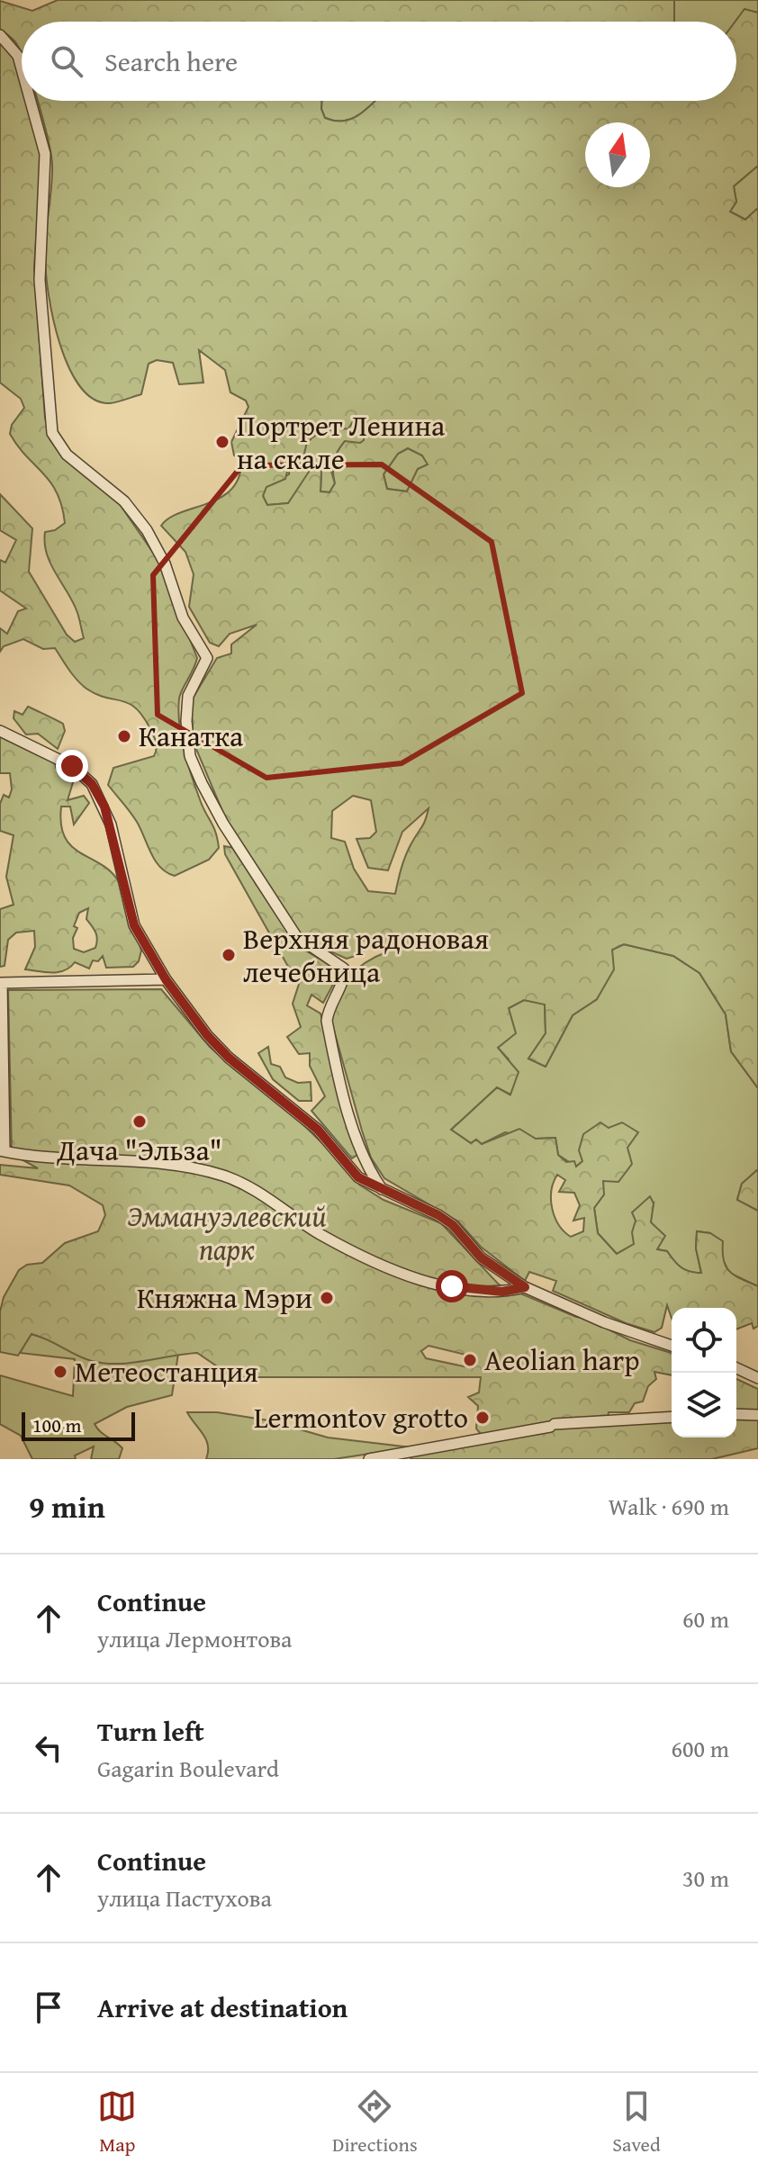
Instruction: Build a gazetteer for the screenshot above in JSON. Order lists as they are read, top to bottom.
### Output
{
  "parks": ["Эммануэлевский парк"],
  "places": [
    "Портрет Ленина на скале",
    "Канатка",
    "Верхняя радоновая лечебница",
    "Дача \"Эльза\"",
    "Княжна Мэри",
    "Aeolian harp",
    "Метеостанция",
    "Lermontov grotto"
  ],
  "scale_bar": "100 m",
  "north": "top",
  "page": {
    "search": "Search here",
    "scale": "100 m",
    "heading": ["9 min", "Walk · 690 m"],
    "list": [
      ["Continue", "улица Лермонтова", "60 m"],
      ["Turn left", "Gagarin Boulevard", "600 m"],
      ["Continue", "улица Пастухова", "30 m"],
      "Arrive at destination"
    ],
    "nav": ["Map", "Directions", "Saved"]
  }
}
